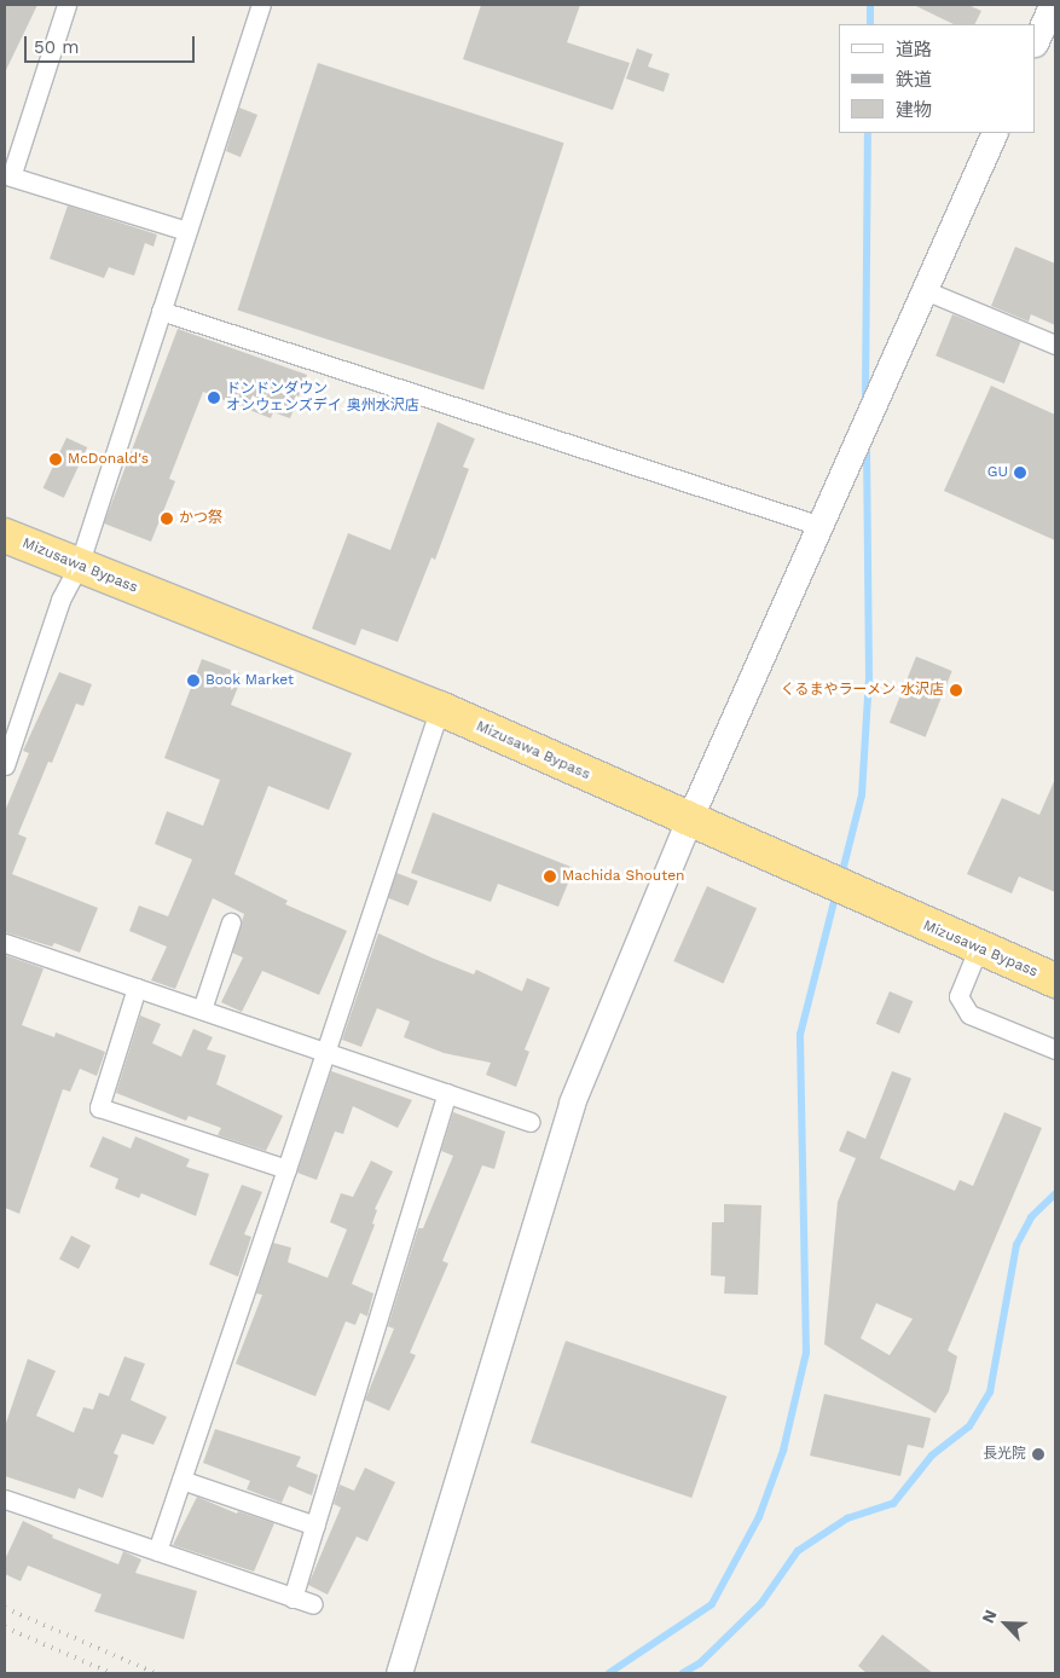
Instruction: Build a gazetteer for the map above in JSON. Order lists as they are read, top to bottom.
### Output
{
  "streets": {
    "highway": ["Mizusawa Bypass"]
  },
  "places": [
    "ドンドンダウン オンウェンズデイ 奥州水沢店",
    "McDonald's",
    "GU",
    "かつ祭",
    "Book Market",
    "くるまやラーメン 水沢店",
    "Machida Shouten",
    "長光院"
  ],
  "legend": ["道路", "鉄道", "建物"],
  "scale_bar": "50 m",
  "north": "top left"
}
